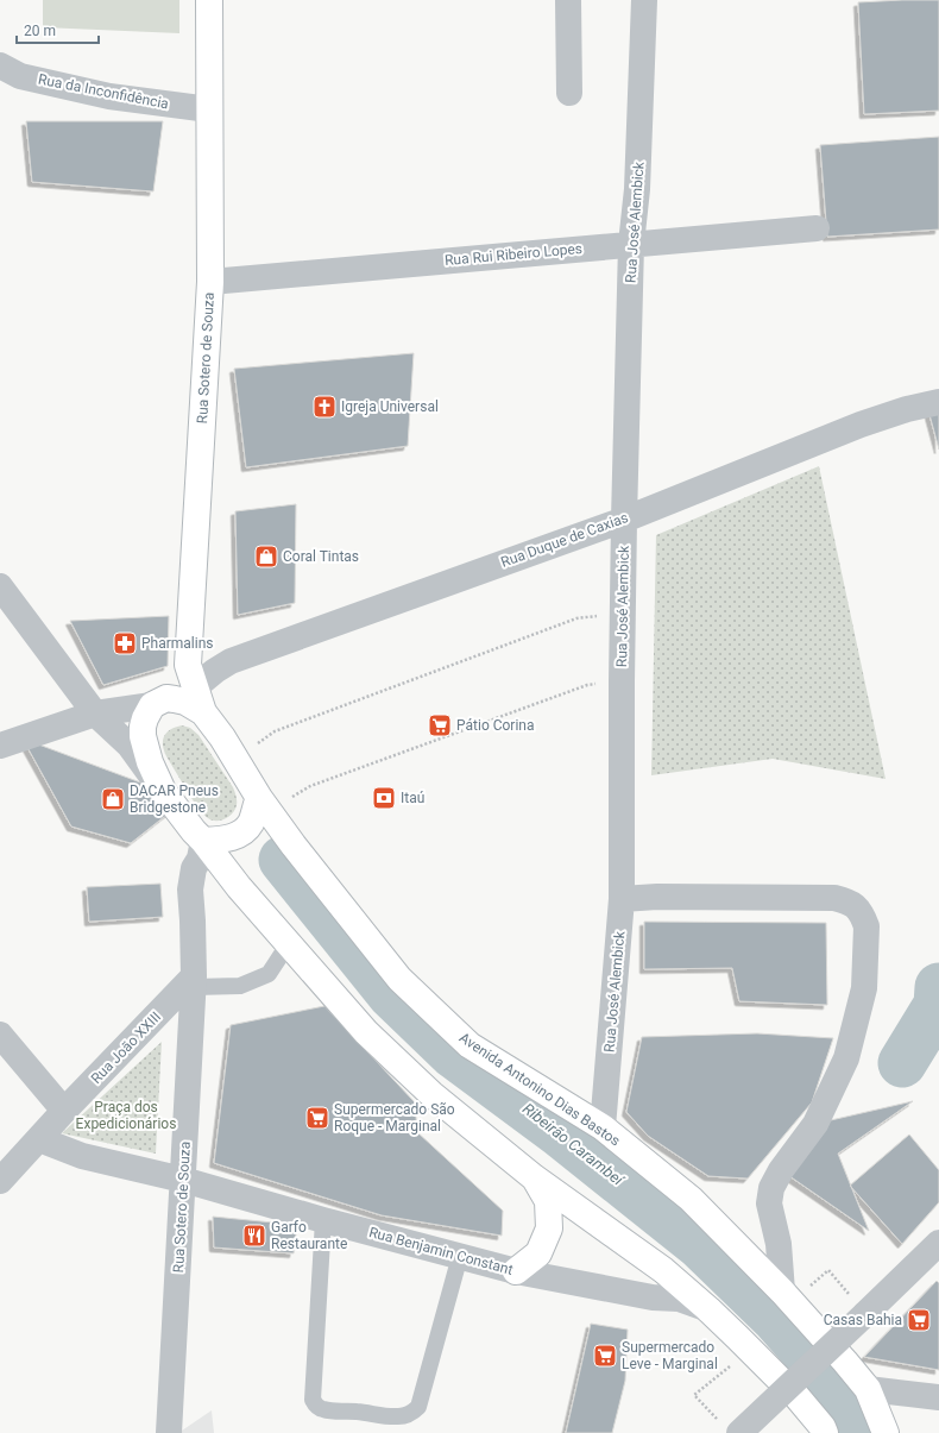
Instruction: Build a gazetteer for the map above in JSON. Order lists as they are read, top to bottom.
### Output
{
  "streets": {
    "main road": ["Rua Sotero de Souza", "Rua Duque de Caxias", "Avenida Antonino Dias Bastos"],
    "street": [
      "Rua da Inconfidência",
      "Rua José Alembick",
      "Rua Rui Ribeiro Lopes",
      "Rua João XXIII",
      "Rua Benjamin Constant"
    ]
  },
  "crossings": [
    ["Rua da Inconfidência", "Rua Sotero de Souza"],
    ["Rua José Alembick", "Rua Rui Ribeiro Lopes"],
    ["Rua José Alembick", "Rua Duque de Caxias"],
    ["Rua José Alembick", "Avenida Antonino Dias Bastos"],
    ["Rua Rui Ribeiro Lopes", "Rua Sotero de Souza"],
    ["Rua Sotero de Souza", "Rua Duque de Caxias"],
    ["Rua Sotero de Souza", "Rua João XXIII"],
    ["Rua Sotero de Souza", "Avenida Antonino Dias Bastos"],
    ["Rua Sotero de Souza", "Rua Benjamin Constant"],
    ["Rua João XXIII", "Rua Benjamin Constant"]
  ],
  "water": ["Ribeirão Carambeí"],
  "parks": ["Praça dos Expedicionários"],
  "places": {
    "church": ["Igreja Universal"],
    "shop": ["Coral Tintas", "DACAR Pneus Bridgestone"],
    "pharmacy": ["Pharmalins"],
    "supermarket": [
      "Pátio Corina",
      "Supermercado São Roque - Marginal",
      "Casas Bahia",
      "Supermercado Leve - Marginal"
    ],
    "bank": ["Itaú"],
    "restaurant": ["Garfo Restaurante"]
  },
  "scale_bar": "20 m"
}
